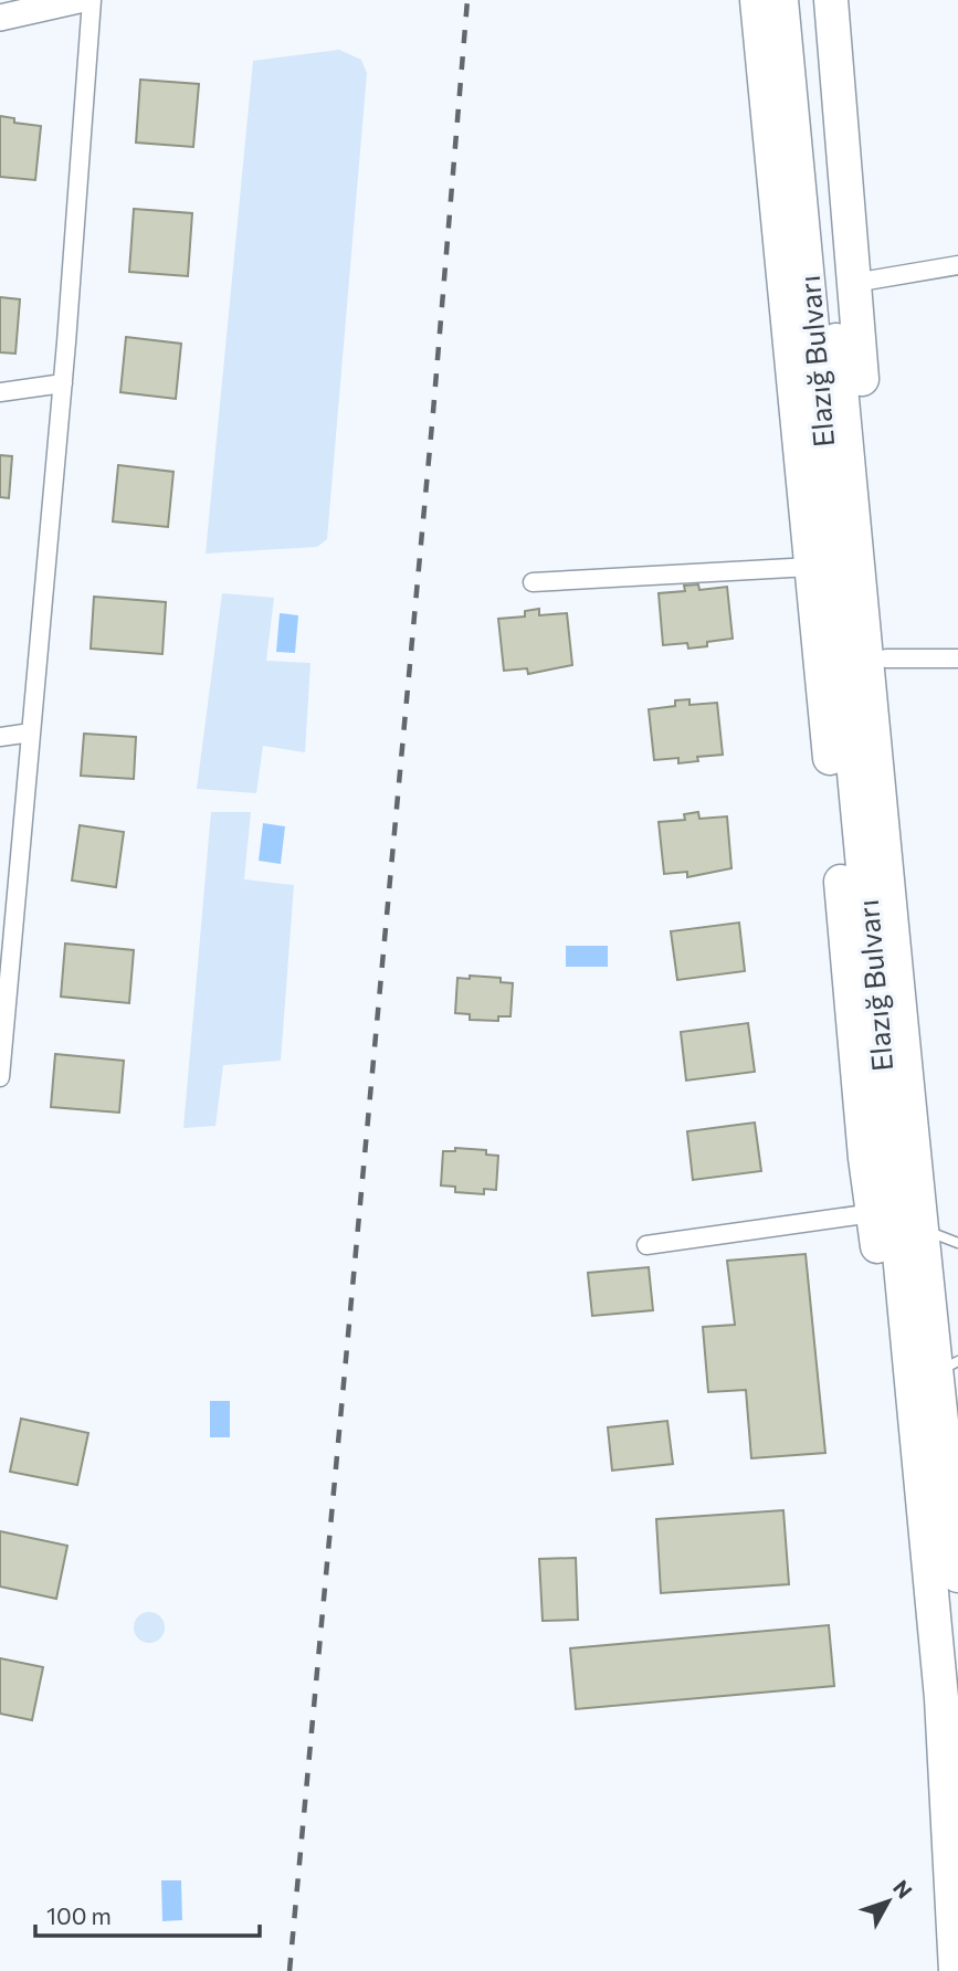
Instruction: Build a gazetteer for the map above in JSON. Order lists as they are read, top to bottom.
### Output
{
  "streets": {
    "highway": ["Elazığ Bulvarı"]
  },
  "scale_bar": "100 m",
  "north": "top right"
}
